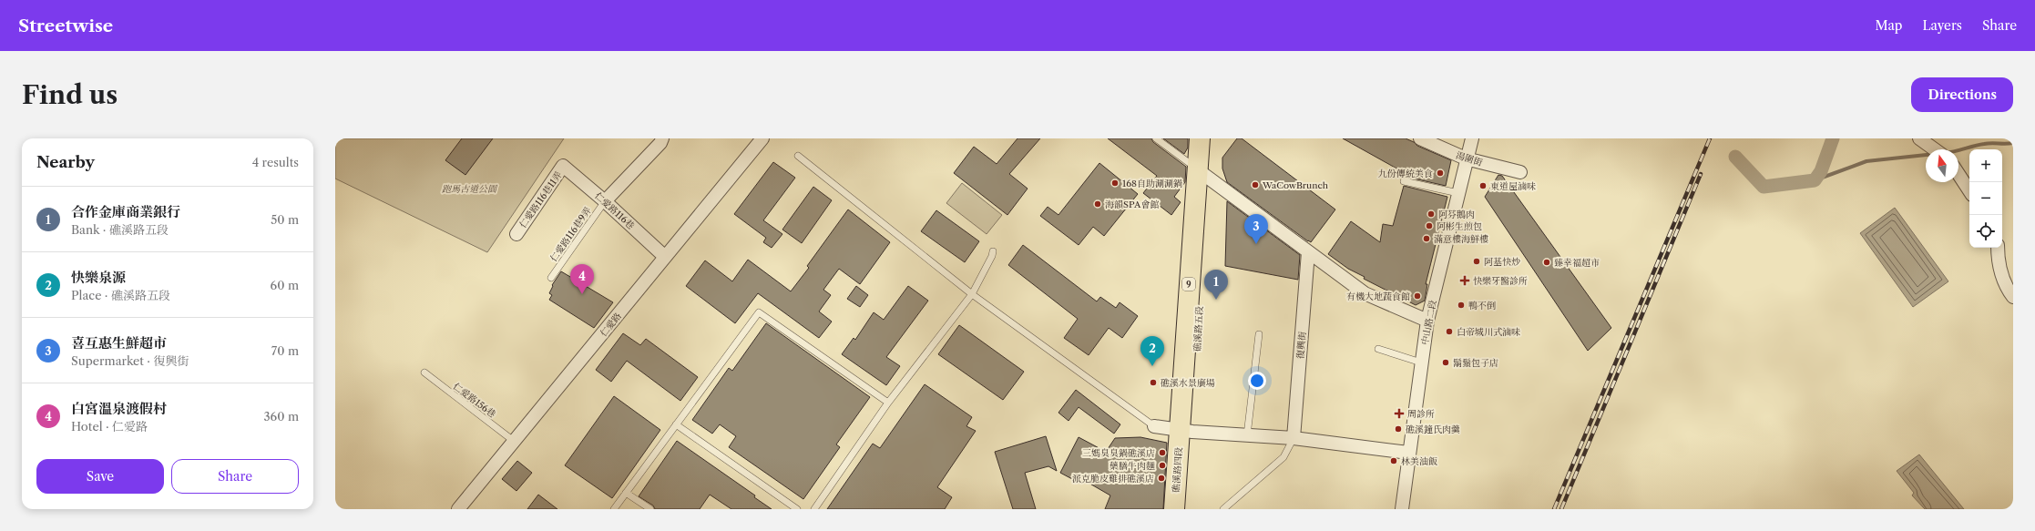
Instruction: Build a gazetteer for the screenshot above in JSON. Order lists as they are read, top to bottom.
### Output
{
  "streets": {
    "main road": ["9", "礁溪路五段", "礁溪路四段"],
    "street": [
      "湯圍街",
      "仁愛路116巷11弄",
      "仁愛路116巷",
      "中山路二段",
      "仁愛路",
      "復興街"
    ],
    "lane": ["仁愛路116巷9弄", "仁愛路156巷"]
  },
  "crossings": [
    ["湯圍街", "中山路二段"],
    ["仁愛路116巷11弄", "仁愛路116巷"],
    ["仁愛路116巷", "仁愛路116巷9弄"],
    ["仁愛路116巷", "仁愛路"],
    ["仁愛路", "仁愛路156巷"],
    ["礁溪路五段", "礁溪路四段"]
  ],
  "parks": ["跑馬古道公園"],
  "places": {
    "other": [
      "九份傳統美食",
      "168自助涮涮鍋",
      "WaCowBrunch",
      "東道屋滷味",
      "海韻SPA會館",
      "阿芬鵝肉",
      "阿彬生煎包",
      "滿意樓海鮮樓",
      "阿基快炒",
      "臻幸福超市",
      "有機大地蔬食館",
      "鴨不倒",
      "白帝城川式滷味",
      "鬍鬚包子店",
      "礁溪水景廣場",
      "礁溪鐘氏肉羹",
      "三媽臭臭鍋礁溪店",
      "林美油飯",
      "藥膳牛肉麵",
      "派克脆皮雞排礁溪店"
    ],
    "health": ["快樂牙醫診所", "周診所"]
  },
  "north": "top",
  "page": {
    "header": "Streetwise",
    "nav": ["Map", "Layers", "Share"],
    "buttons": [
      "Directions",
      ["Save", "Share"]
    ],
    "title": "Find us",
    "heading": ["Nearby", "4 results"],
    "map_buttons": ["+", "−"],
    "list": [
      {
        "mark": "1",
        "name": "合作金庫商業銀行",
        "note": "Bank · 礁溪路五段",
        "value": "50 m"
      },
      {
        "mark": "2",
        "name": "快樂泉源",
        "note": "Place · 礁溪路五段",
        "value": "60 m"
      },
      {
        "mark": "3",
        "name": "喜互惠生鮮超市",
        "note": "Supermarket · 復興街",
        "value": "70 m"
      },
      {
        "mark": "4",
        "name": "白宮溫泉渡假村",
        "note": "Hotel · 仁愛路",
        "value": "360 m"
      }
    ],
    "pins": [
      "3",
      "4",
      "1",
      "2"
    ]
  }
}
